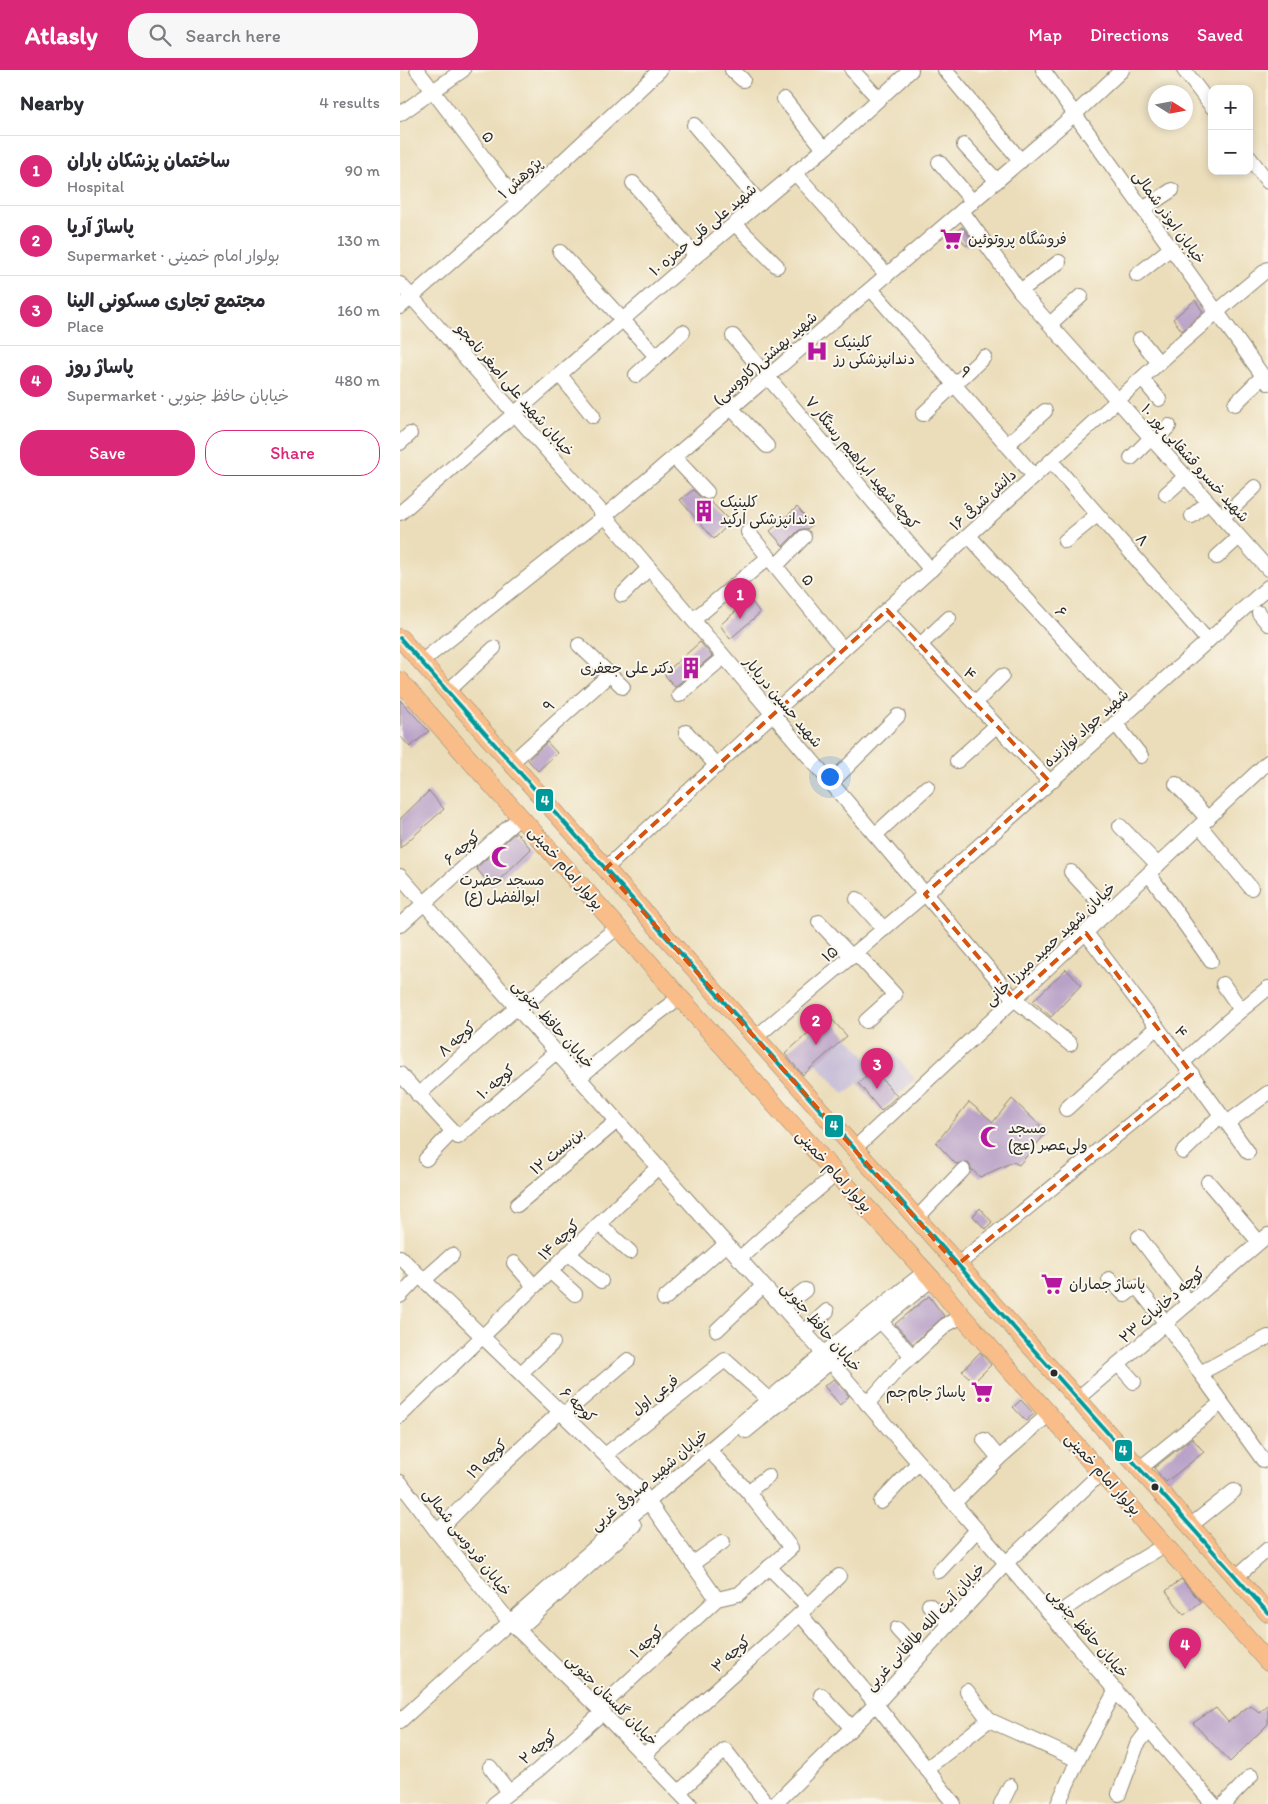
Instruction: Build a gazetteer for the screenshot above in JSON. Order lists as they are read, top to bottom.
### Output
{
  "streets": {
    "main road": ["بولوار امام خمینی"],
    "street": [
      "۵",
      "پژوهش ۱",
      "خیابان ابوذر شمالی",
      "شهید علی قلی حمزه ۱۰",
      "شهید بهشتی(کاووسی)",
      "۹",
      "خیابان شهید علی اصغر نامجو",
      "کوچه شهید ابراهیم رستگار ۷",
      "شهید خسرو قشقایی پور ۱۰",
      "دانش شرقی ۱۶",
      "۸",
      "۶",
      "۴",
      "شهید حسین دریابار",
      "شهید جواد نوازنده",
      "کوچه ۶",
      "خیابان شهید حمید میرزا خانی",
      "۱۵",
      "خیابان حافظ جنوبی",
      "کوچه ۸",
      "کوچه ۱۰",
      "بن‌بست ۱۲",
      "کوچه ۱۴",
      "کوچه دخانیات ۲۳",
      "فرعی اول",
      "کوچه ۱۹",
      "خیابان شهید صدوقی غربی",
      "خیابان فردوسی شمالی",
      "خیابان آیت الله طالقانی غربی",
      "کوچه ۱",
      "کوچه ۳",
      "خیابان گلستان جنوبی",
      "کوچه ۲"
    ]
  },
  "crossings": [
    ["۵", "پژوهش ۱"],
    ["۵", "دانش شرقی ۱۶"],
    ["پژوهش ۱", "خیابان شهید علی اصغر نامجو"],
    ["خیابان ابوذر شمالی", "شهید بهشتی(کاووسی)"],
    ["خیابان ابوذر شمالی", "دانش شرقی ۱۶"],
    ["شهید علی قلی حمزه ۱۰", "خیابان شهید علی اصغر نامجو"],
    ["شهید بهشتی(کاووسی)", "۹"],
    ["شهید بهشتی(کاووسی)", "خیابان شهید علی اصغر نامجو"],
    ["شهید بهشتی(کاووسی)", "کوچه شهید ابراهیم رستگار ۷"],
    ["شهید بهشتی(کاووسی)", "شهید خسرو قشقایی پور ۱۰"],
    ["شهید بهشتی(کاووسی)", "شهید حسین دریابار"],
    ["شهید بهشتی(کاووسی)", "بولوار امام خمینی"],
    ["۹", "دانش شرقی ۱۶"],
    ["۹", "بولوار امام خمینی"],
    ["خیابان شهید علی اصغر نامجو", "شهید حسین دریابار"],
    ["کوچه شهید ابراهیم رستگار ۷", "دانش شرقی ۱۶"],
    ["شهید خسرو قشقایی پور ۱۰", "دانش شرقی ۱۶"],
    ["دانش شرقی ۱۶", "۸"],
    ["دانش شرقی ۱۶", "۶"],
    ["دانش شرقی ۱۶", "۴"],
    ["دانش شرقی ۱۶", "شهید حسین دریابار"],
    ["دانش شرقی ۱۶", "بولوار امام خمینی"],
    ["۸", "شهید جواد نوازنده"],
    ["۶", "شهید جواد نوازنده"],
    ["۴", "شهید جواد نوازنده"],
    ["۴", "خیابان شهید حمید میرزا خانی"],
    ["شهید حسین دریابار", "شهید جواد نوازنده"],
    ["شهید حسین دریابار", "خیابان شهید حمید میرزا خانی"],
    ["شهید حسین دریابار", "۱۵"],
    ["شهید جواد نوازنده", "۱۵"],
    ["کوچه ۶", "بولوار امام خمینی"],
    ["کوچه ۶", "خیابان حافظ جنوبی"],
    ["کوچه ۶", "کوچه ۱۴"],
    ["کوچه ۶", "فرعی اول"],
    ["کوچه ۶", "کوچه ۱۹"],
    ["کوچه ۶", "خیابان شهید صدوقی غربی"],
    ["کوچه ۶", "کوچه ۱"],
    ["بولوار امام خمینی", "خیابان شهید حمید میرزا خانی"],
    ["بولوار امام خمینی", "۱۵"],
    ["بولوار امام خمینی", "کوچه ۸"],
    ["بولوار امام خمینی", "کوچه دخانیات ۲۳"],
    ["بولوار امام خمینی", "خیابان آیت الله طالقانی غربی"],
    ["خیابان حافظ جنوبی", "کوچه ۸"],
    ["خیابان حافظ جنوبی", "کوچه ۱۰"],
    ["خیابان حافظ جنوبی", "بن‌بست ۱۲"],
    ["خیابان حافظ جنوبی", "کوچه ۱۴"],
    ["خیابان حافظ جنوبی", "خیابان شهید صدوقی غربی"],
    ["خیابان حافظ جنوبی", "خیابان آیت الله طالقانی غربی"],
    ["فرعی اول", "خیابان شهید صدوقی غربی"],
    ["کوچه ۱۹", "خیابان فردوسی شمالی"],
    ["خیابان شهید صدوقی غربی", "خیابان فردوسی شمالی"],
    ["خیابان شهید صدوقی غربی", "خیابان گلستان جنوبی"],
    ["خیابان فردوسی شمالی", "خیابان گلستان جنوبی"],
    ["کوچه ۱", "خیابان گلستان جنوبی"],
    ["کوچه ۱", "کوچه ۲"],
    ["کوچه ۳", "خیابان گلستان جنوبی"],
    ["خیابان گلستان جنوبی", "کوچه ۲"]
  ],
  "places": {
    "supermarket": ["فروشگاه پروتوئین", "پاساژ جماران", "پاساژ جام‌جم"],
    "hospital": ["کلینیک دندانپزشکی رز"],
    "building": ["کلینیک دندانپزشکی ارکید", "دکتر علی جعفری"],
    "mosque": ["مسجد حضرت ابوالفضل (ع)", "مسجد ولی‌عصر (عج)"]
  },
  "lines": ["transit line 4"],
  "north": "right",
  "page": {
    "header": "Atlasly",
    "search": "Search here",
    "nav": ["Map", "Directions", "Saved"],
    "heading": ["Nearby", "4 results"],
    "map_buttons": ["+", "−"],
    "list": [
      {
        "mark": "1",
        "name": "ساختمان پزشکان باران",
        "note": "Hospital",
        "value": "90 m"
      },
      {
        "mark": "2",
        "name": "پاساژ آریا",
        "note": "Supermarket · بولوار امام خمینی",
        "value": "130 m"
      },
      {
        "mark": "3",
        "name": "مجتمع تجاری مسکونی الینا",
        "note": "Place",
        "value": "160 m"
      },
      {
        "mark": "4",
        "name": "پاساژ روز",
        "note": "Supermarket · خیابان حافظ جنوبی",
        "value": "480 m"
      }
    ],
    "buttons": ["Save", "Share"],
    "pins": [
      "1",
      "2",
      "3",
      "4"
    ]
  }
}
